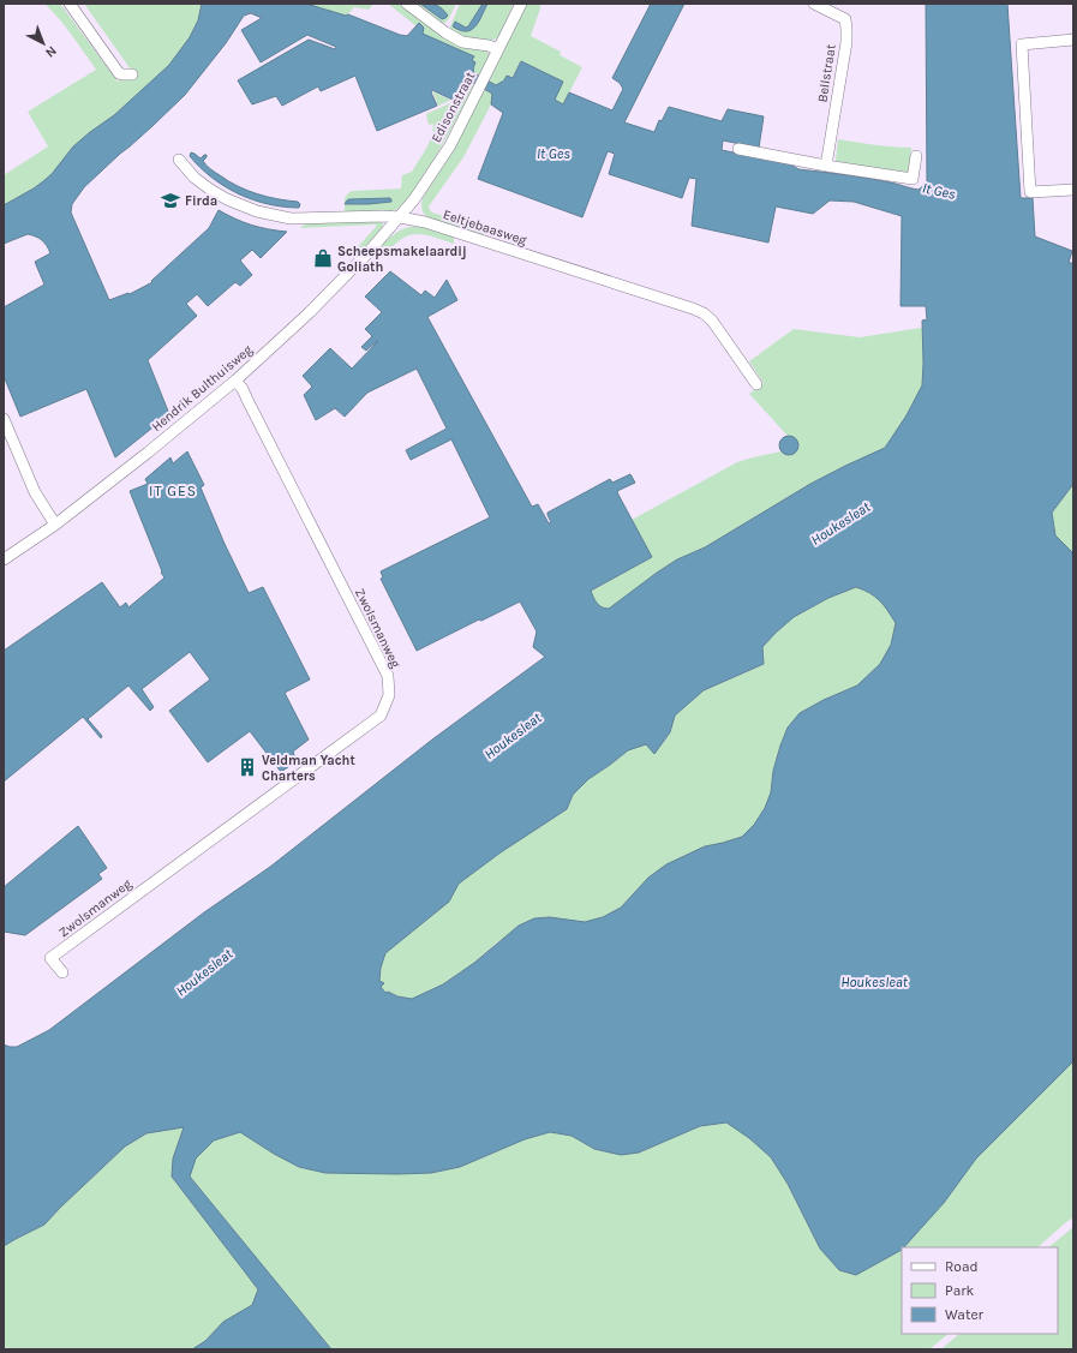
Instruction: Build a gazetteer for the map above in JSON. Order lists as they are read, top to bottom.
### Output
{
  "streets": {
    "street": [
      "Bellstraat",
      "Edisonstraat",
      "Eeltjebaasweg",
      "Hendrik Bulthuisweg",
      "Zwolsmanweg"
    ]
  },
  "crossings": [
    ["Edisonstraat", "Eeltjebaasweg"],
    ["Edisonstraat", "Hendrik Bulthuisweg"],
    ["Eeltjebaasweg", "Hendrik Bulthuisweg"],
    ["Hendrik Bulthuisweg", "Zwolsmanweg"]
  ],
  "districts": ["IT GES"],
  "water": ["It Ges", "Houkesleat"],
  "places": {
    "school or university": ["Firda"],
    "shop": ["Scheepsmakelaardij Goliath"],
    "building": ["Veldman Yacht Charters"]
  },
  "legend": ["Road", "Park", "Water"],
  "north": "bottom right"
}
